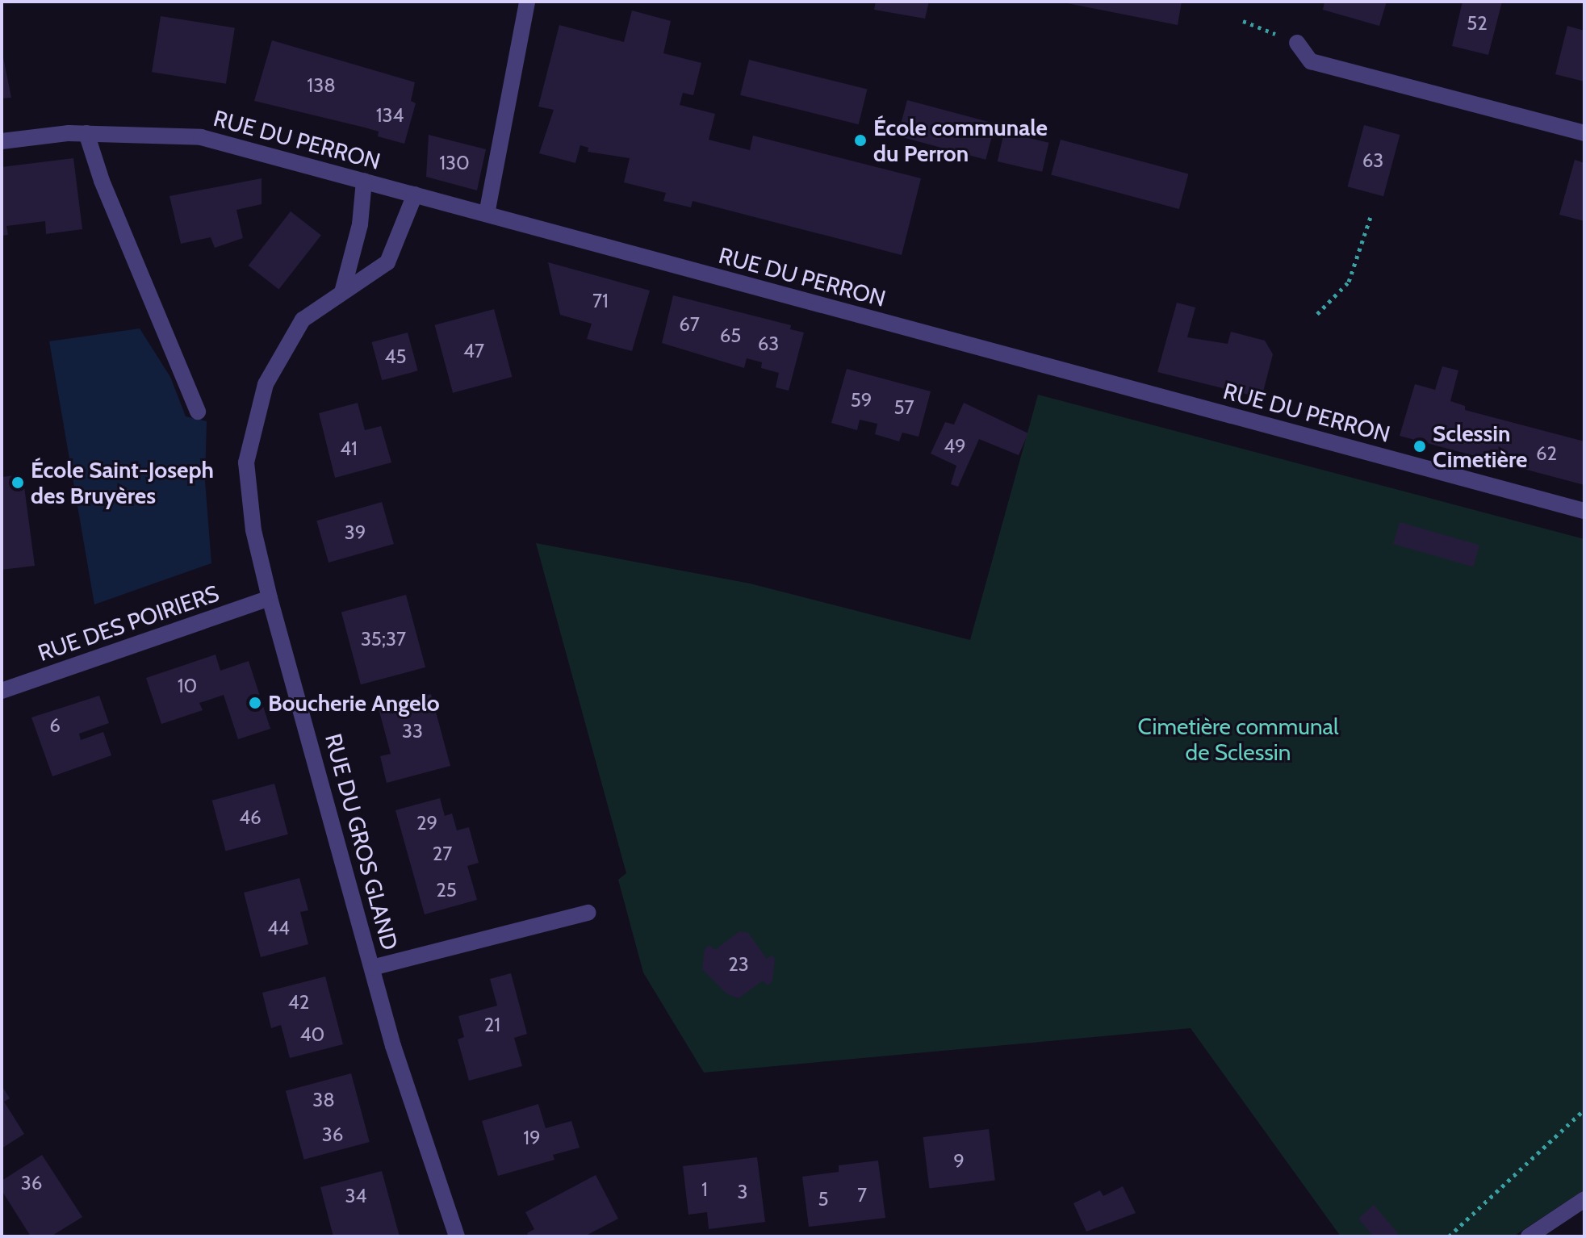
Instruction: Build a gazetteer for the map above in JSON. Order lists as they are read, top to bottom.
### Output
{
  "streets": {
    "street": ["RUE DU PERRON", "RUE DES POIRIERS", "RUE DU GROS GLAND"]
  },
  "crossings": [
    ["RUE DU PERRON", "RUE DU GROS GLAND"],
    ["RUE DES POIRIERS", "RUE DU GROS GLAND"]
  ],
  "parks": ["Cimetière communal de Sclessin"],
  "places": [
    "École communale du Perron",
    "Sclessin Cimetière",
    "École Saint-Joseph des Bruyères",
    "Boucherie Angelo"
  ],
  "house_numbers": [
    "52",
    "138",
    "134",
    "63",
    "130",
    "71",
    "67",
    "65",
    "63",
    "47",
    "45",
    "59",
    "57",
    "49",
    "41",
    "62",
    "39",
    "35;37",
    "10",
    "6",
    "33",
    "46",
    "29",
    "27",
    "25",
    "44",
    "23",
    "42",
    "21",
    "40",
    "38",
    "36",
    "19",
    "9",
    "36",
    "1",
    "3",
    "7",
    "34",
    "5"
  ]
}
